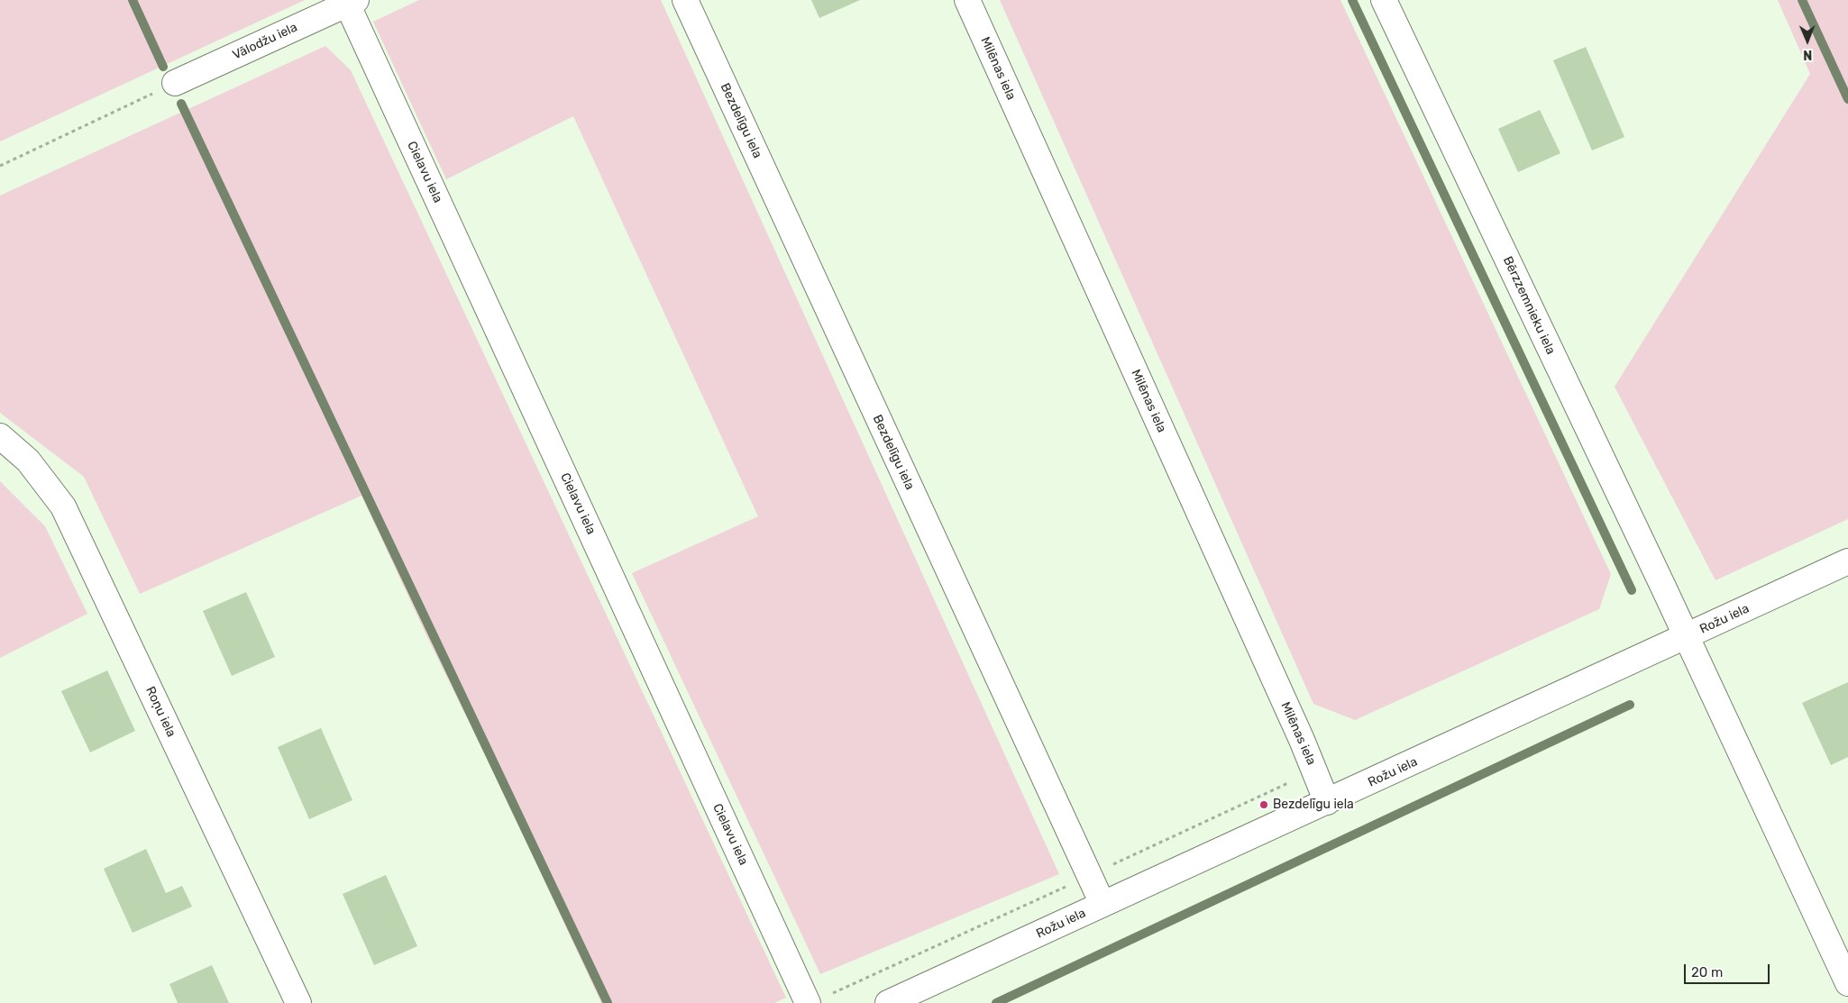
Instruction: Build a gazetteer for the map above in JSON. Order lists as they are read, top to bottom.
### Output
{
  "streets": {
    "street": [
      "Vālodžu iela",
      "Milēnas iela",
      "Bezdelīgu iela",
      "Cielavu iela",
      "Bērzzemnieku iela",
      "Rožu iela",
      "Roņu iela"
    ]
  },
  "crossings": [
    ["Vālodžu iela", "Cielavu iela"],
    ["Milēnas iela", "Rožu iela"],
    ["Bezdelīgu iela", "Rožu iela"],
    ["Bērzzemnieku iela", "Rožu iela"]
  ],
  "places": ["Bezdelīgu iela"],
  "scale_bar": "20 m",
  "north": "bottom"
}
